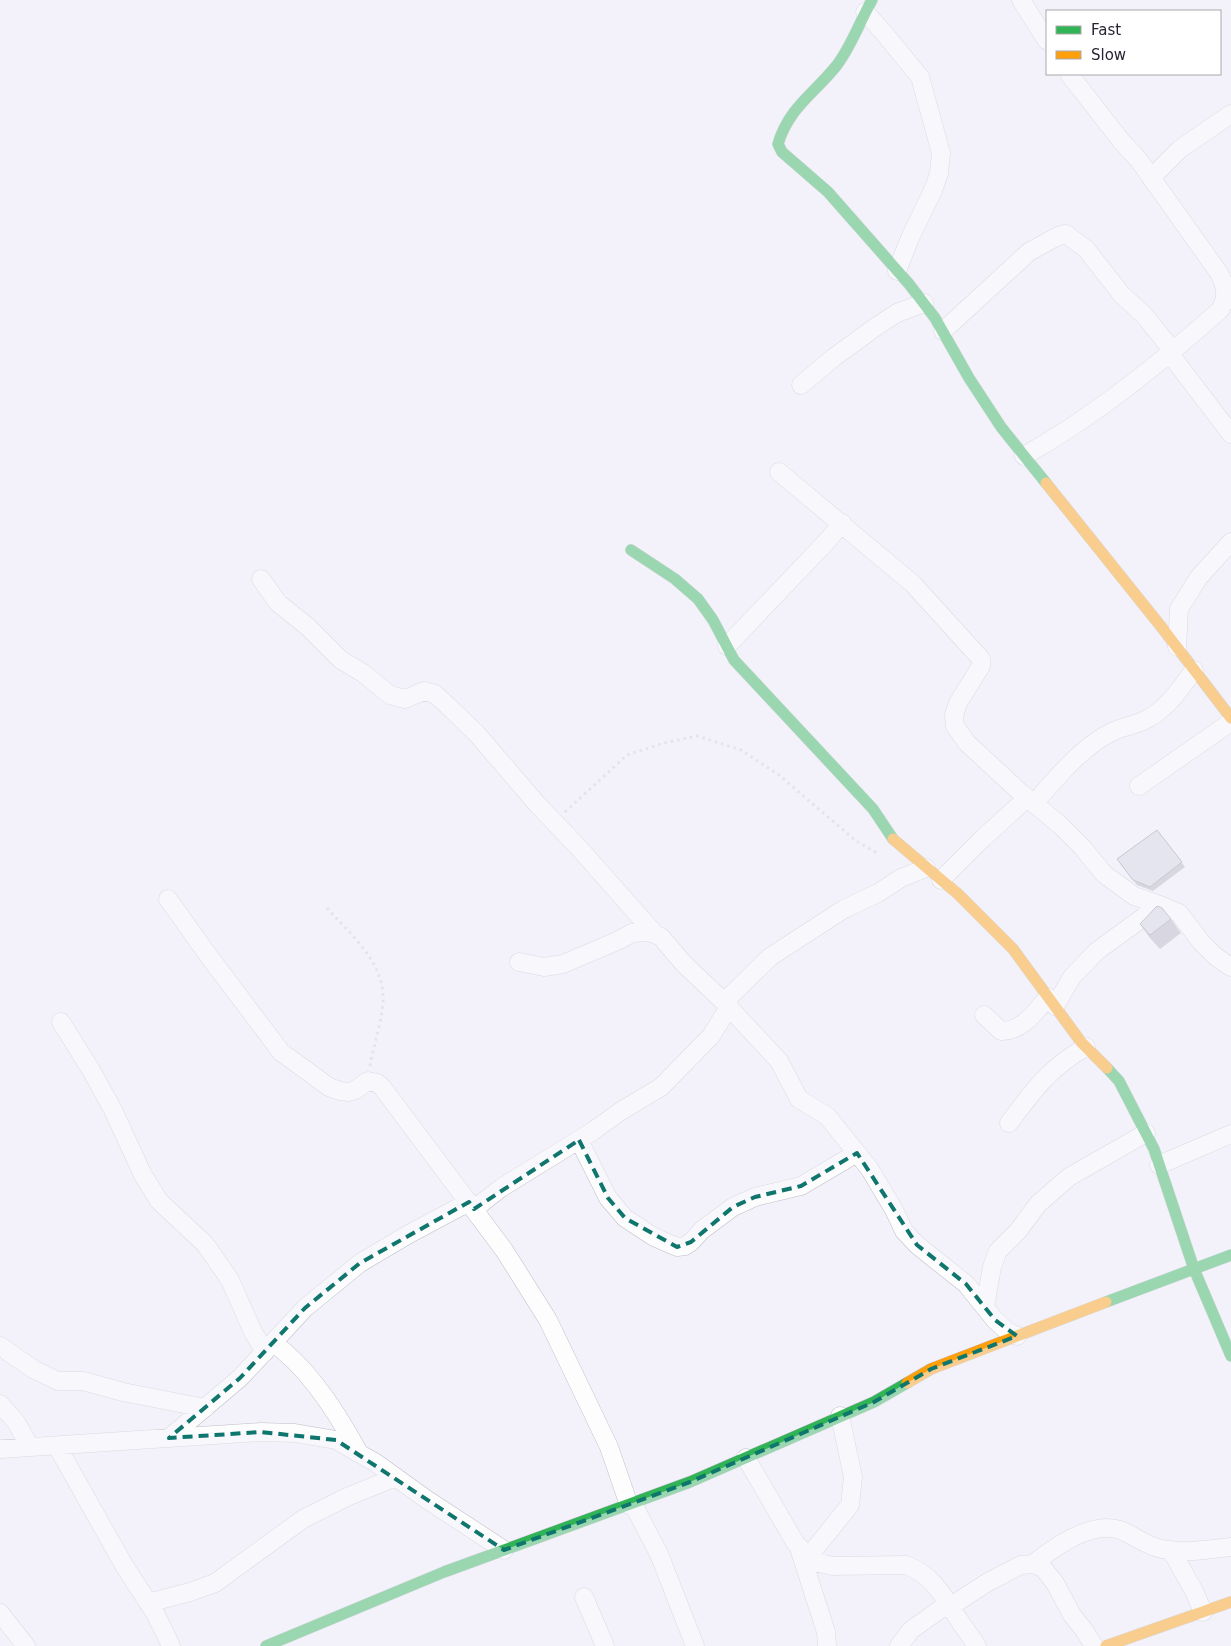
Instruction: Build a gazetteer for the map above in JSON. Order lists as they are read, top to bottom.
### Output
{
  "legend": ["Fast", "Slow"]
}
